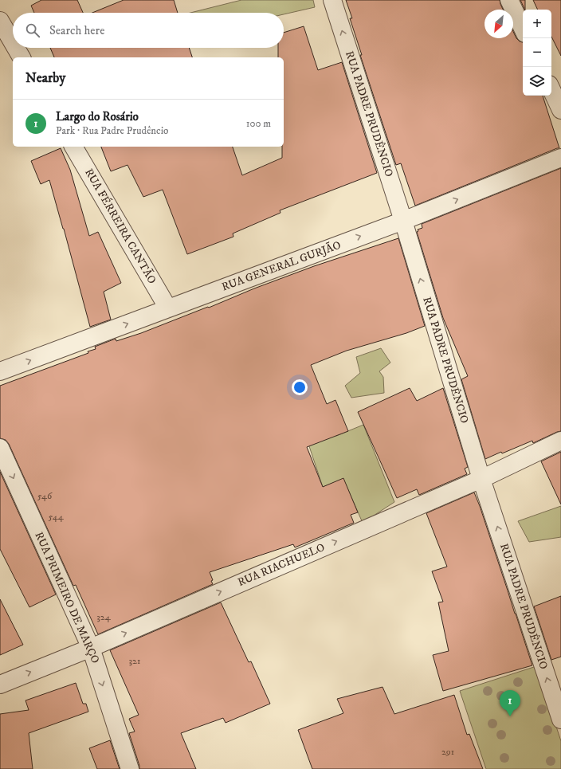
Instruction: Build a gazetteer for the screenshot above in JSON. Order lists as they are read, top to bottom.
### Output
{
  "streets": {
    "street": [
      "RUA PADRE PRUDÊNCIO",
      "RUA FÉRREIRA CANTÃO",
      "RUA GENERAL GURJÃO",
      "RUA RIACHUELO",
      "RUA PRIMEIRO DE MARÇO"
    ]
  },
  "crossings": [
    ["RUA PADRE PRUDÊNCIO", "RUA GENERAL GURJÃO"],
    ["RUA PADRE PRUDÊNCIO", "RUA RIACHUELO"],
    ["RUA FÉRREIRA CANTÃO", "RUA GENERAL GURJÃO"],
    ["RUA RIACHUELO", "RUA PRIMEIRO DE MARÇO"]
  ],
  "one_way": [
    "RUA PADRE PRUDÊNCIO",
    "RUA GENERAL GURJÃO",
    "RUA RIACHUELO",
    "RUA PRIMEIRO DE MARÇO"
  ],
  "house_numbers": [
    "546",
    "544",
    "324",
    "321",
    "291"
  ],
  "north": "bottom left",
  "page": {
    "map_buttons": ["+", "−"],
    "search": "Search here",
    "heading": "Nearby",
    "list": [
      {
        "mark": "1",
        "name": "Largo do Rosário",
        "note": "Park · Rua Padre Prudêncio",
        "value": "100 m"
      }
    ],
    "pins": "1"
  }
}
